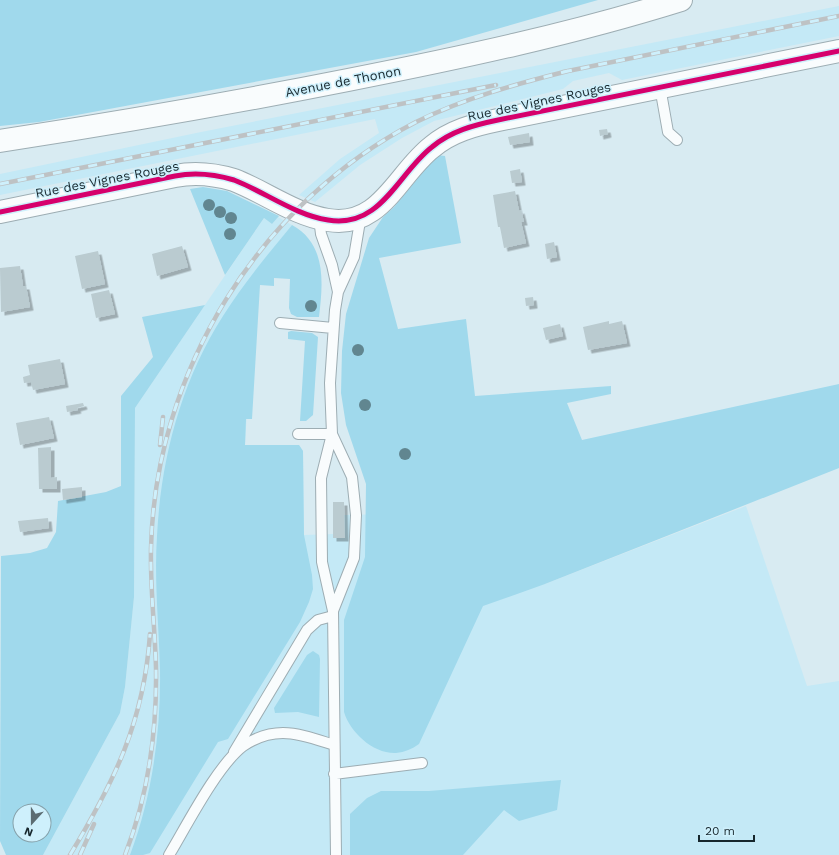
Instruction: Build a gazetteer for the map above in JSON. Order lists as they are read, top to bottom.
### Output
{
  "streets": {
    "street": ["Avenue de Thonon", "Rue des Vignes Rouges"]
  },
  "scale_bar": "20 m",
  "north": "bottom"
}
